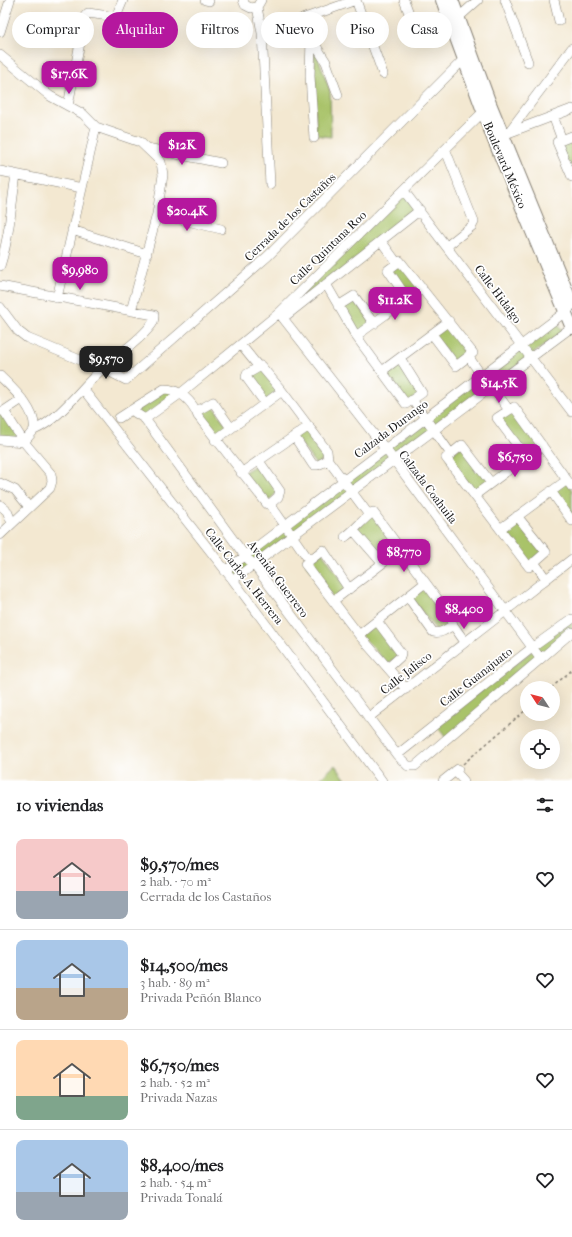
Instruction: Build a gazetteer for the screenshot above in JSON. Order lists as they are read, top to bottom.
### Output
{
  "streets": {
    "main road": ["Boulevard México"],
    "street": [
      "Cerrada de los Castaños",
      "Calle Quintana Roo",
      "Calle Hidalgo",
      "Calzada Durango",
      "Calzada Coahuila",
      "Calle Carlos A. Herrera",
      "Avenida Guerrero",
      "Calle Jalisco",
      "Calle Guanajuato"
    ]
  },
  "crossings": [
    ["Boulevard México", "Cerrada de los Castaños"],
    ["Boulevard México", "Calle Quintana Roo"],
    ["Boulevard México", "Calzada Durango"],
    ["Calle Quintana Roo", "Calle Hidalgo"],
    ["Calle Quintana Roo", "Calzada Coahuila"],
    ["Calle Quintana Roo", "Avenida Guerrero"],
    ["Calle Hidalgo", "Calzada Durango"],
    ["Calzada Durango", "Calzada Coahuila"],
    ["Calzada Durango", "Calle Carlos A. Herrera"],
    ["Calzada Durango", "Avenida Guerrero"],
    ["Calzada Coahuila", "Avenida Guerrero"],
    ["Calzada Coahuila", "Calle Jalisco"],
    ["Calzada Coahuila", "Calle Guanajuato"],
    ["Avenida Guerrero", "Calle Jalisco"],
    ["Avenida Guerrero", "Calle Guanajuato"]
  ],
  "north": "top left",
  "page": {
    "chip": [
      "Comprar",
      "Alquilar",
      "Filtros",
      "Nuevo",
      "Piso",
      "Casa"
    ],
    "price": [
      "$17.6K",
      "$12K",
      "$20.4K",
      "$9,980",
      "$11.2K",
      "$9,570",
      "$14.5K",
      "$6,750",
      "$8,770",
      "$8,400"
    ],
    "heading": "10 viviendas",
    "list": [
      {
        "name": "$9,570/mes",
        "note": "2 hab. · 70 m² · Cerrada de los Castaños"
      },
      {
        "name": "$14,500/mes",
        "note": "3 hab. · 89 m² · Privada Peñón Blanco"
      },
      {
        "name": "$6,750/mes",
        "note": "2 hab. · 52 m² · Privada Nazas"
      },
      {
        "name": "$8,400/mes",
        "note": "2 hab. · 54 m² · Privada Tonalá"
      }
    ]
  }
}
